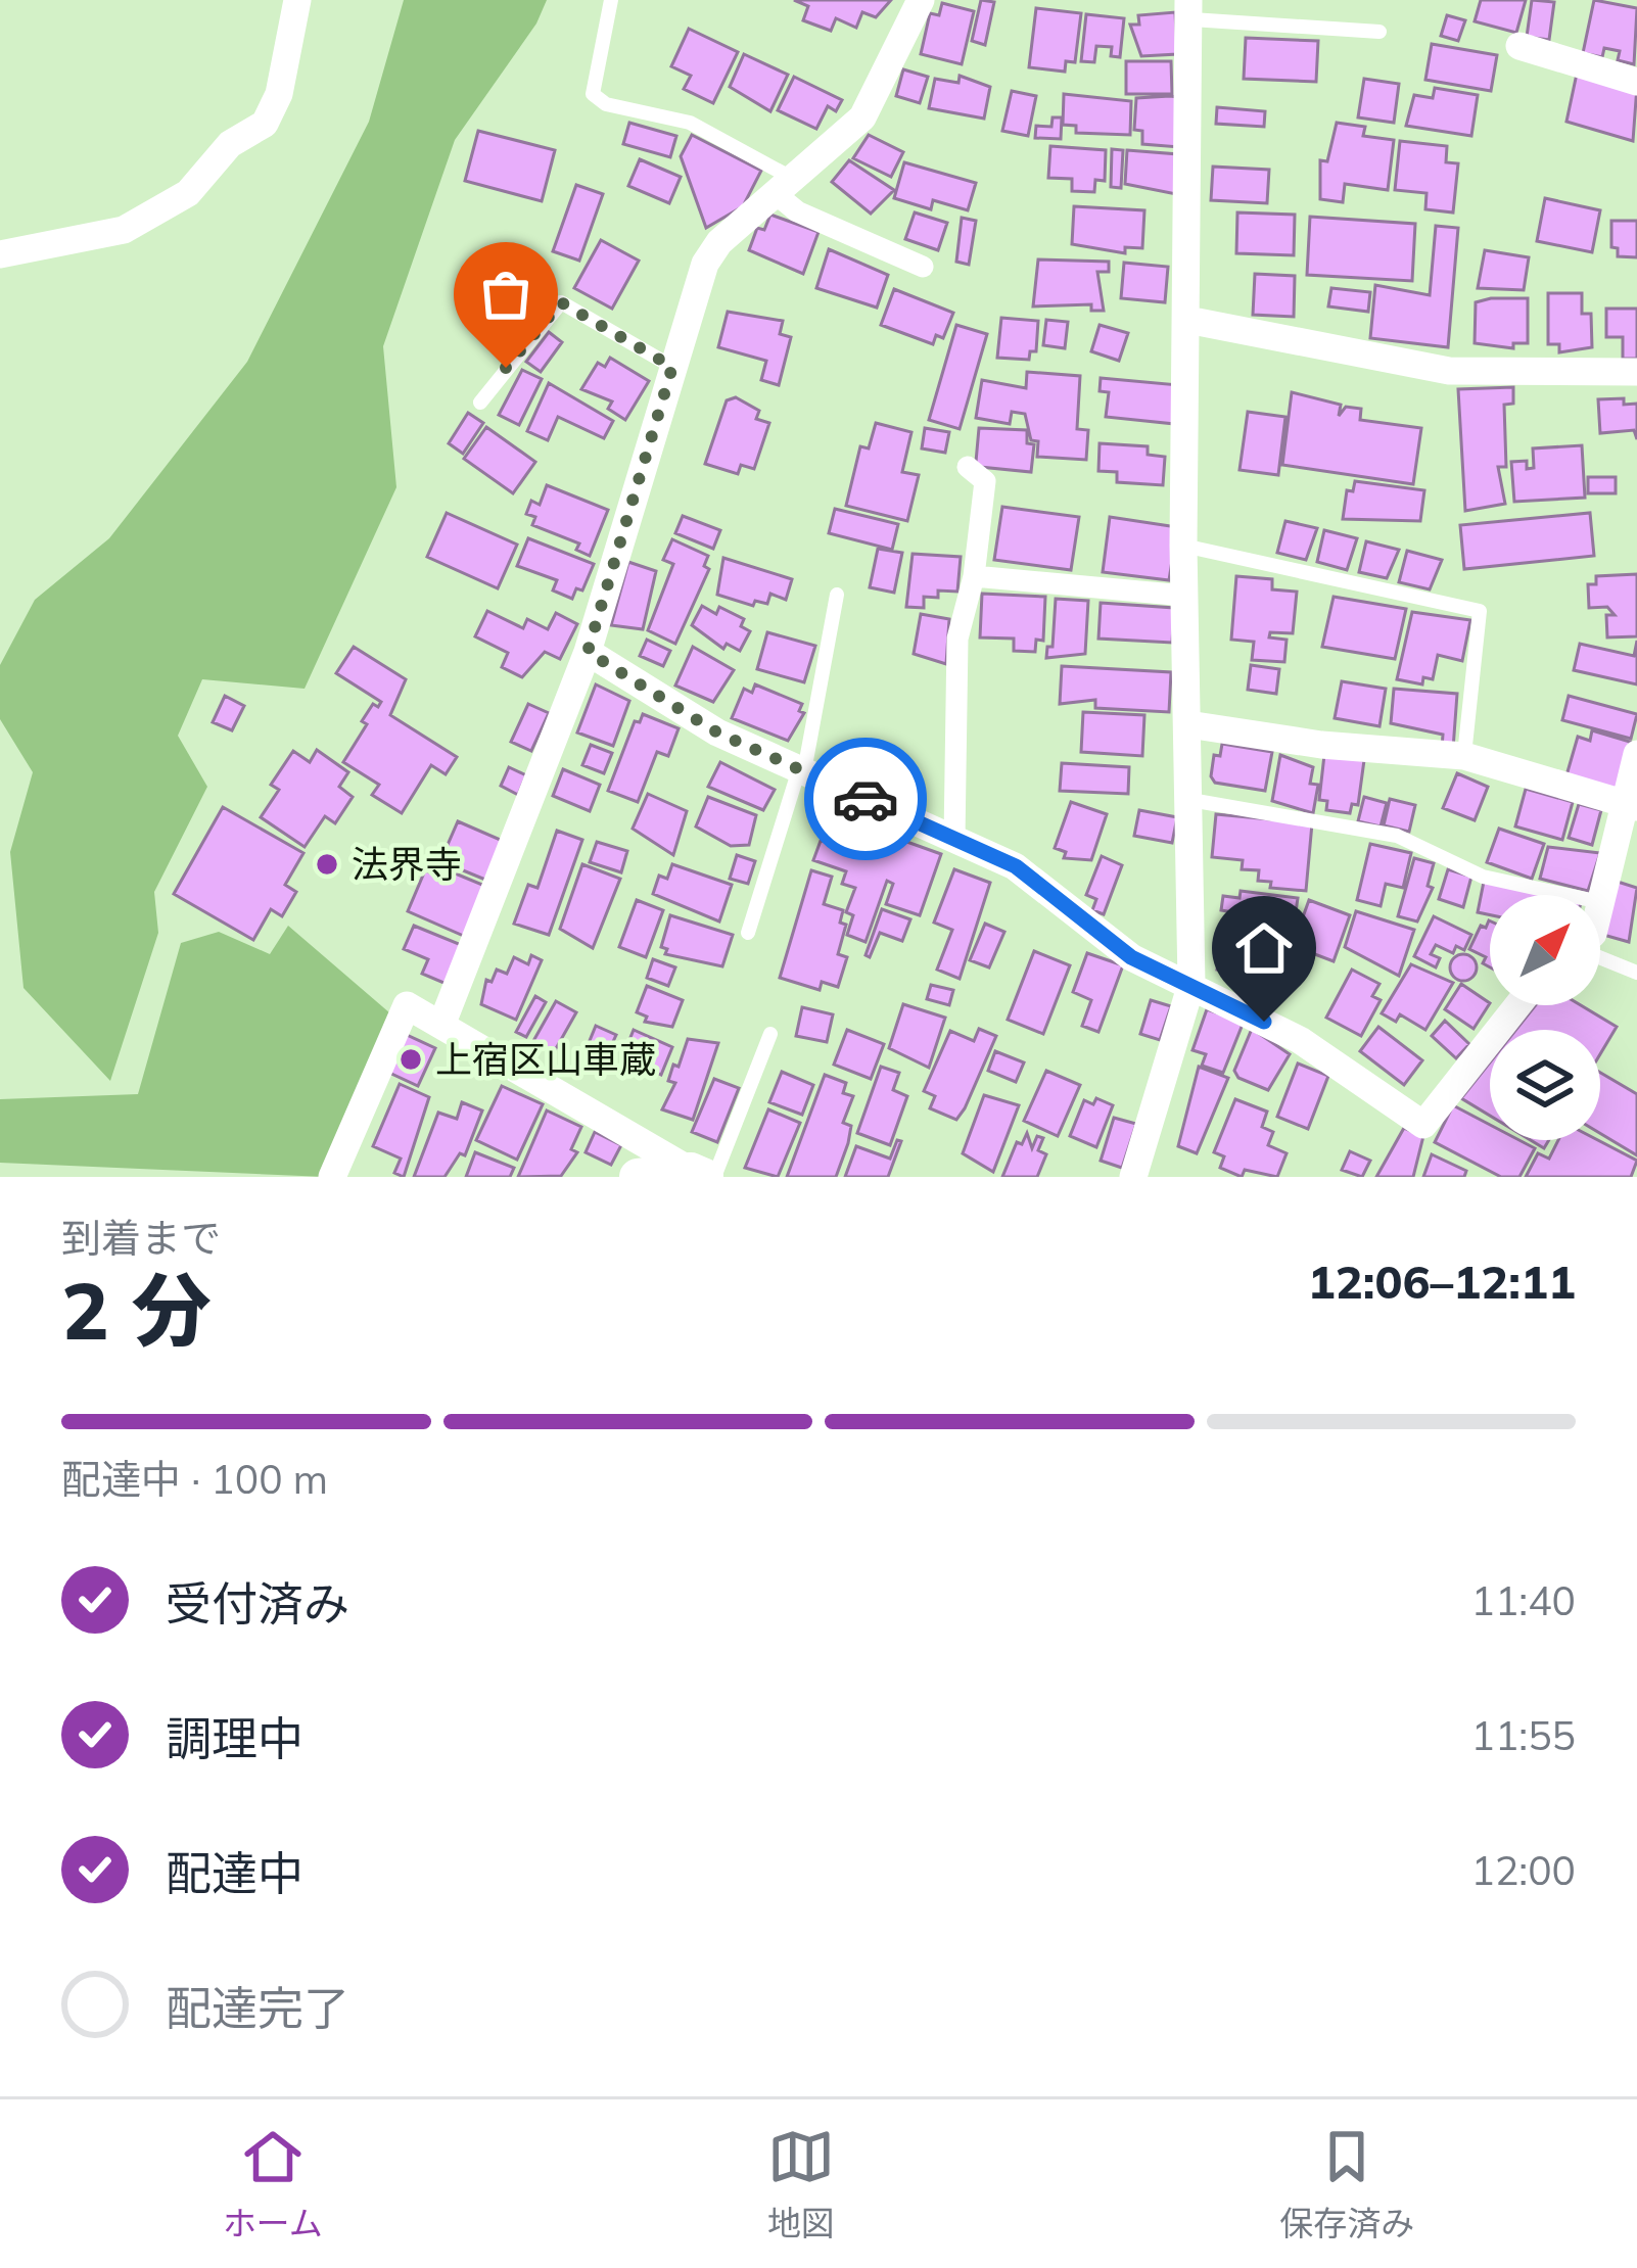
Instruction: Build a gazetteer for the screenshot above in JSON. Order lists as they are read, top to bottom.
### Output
{
  "places": ["法界寺", "上宿区山車蔵"],
  "north": "top right",
  "page": {
    "heading": ["2 分", "到着まで", "12:06–12:11"],
    "bar": "配達中 · 100 m",
    "list": [
      ["受付済み", "11:40"],
      ["調理中", "11:55"],
      ["配達中", "12:00"],
      "配達完了"
    ],
    "tabs": ["ホーム", "地図", "保存済み"]
  }
}
